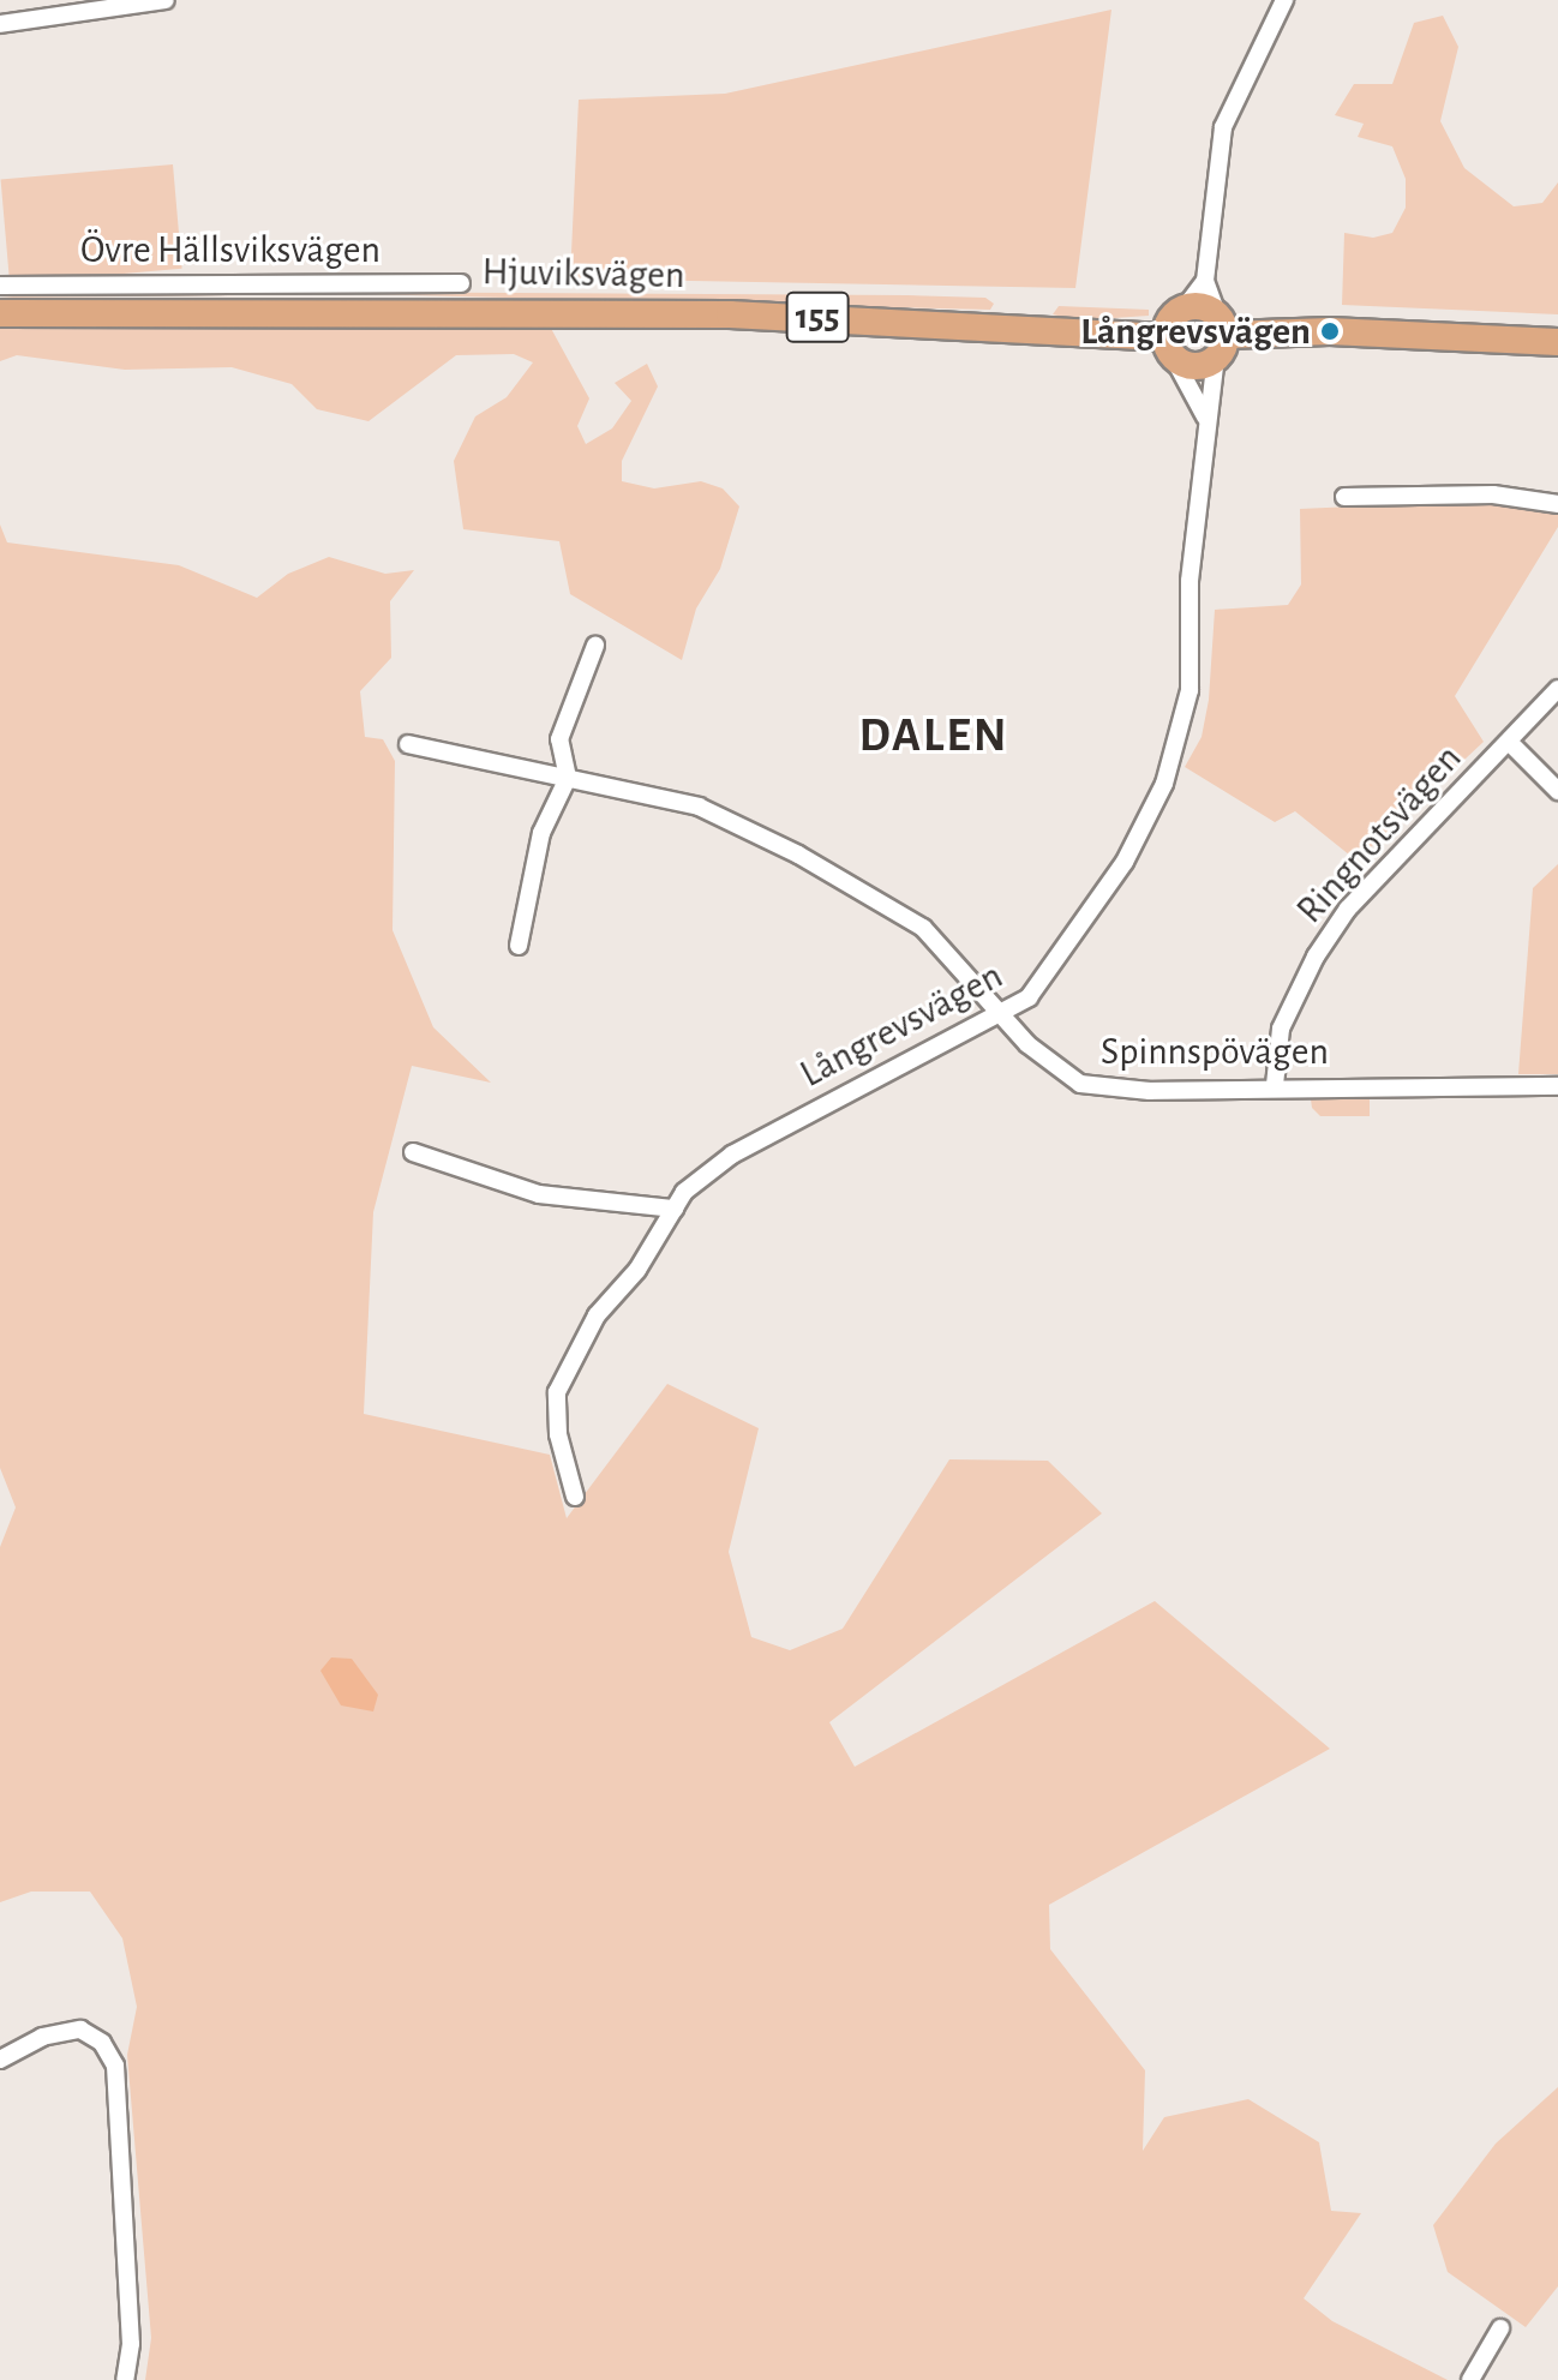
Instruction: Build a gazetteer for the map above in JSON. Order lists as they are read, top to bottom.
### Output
{
  "streets": {
    "main road": ["Hjuviksvägen", "155"],
    "street": [
      "Övre Hällsviksvägen",
      "Ringnotsvägen",
      "Långrevsvägen",
      "Spinnspövägen"
    ]
  },
  "crossings": [
    ["Hjuviksvägen", "Långrevsvägen"],
    ["Ringnotsvägen", "Spinnspövägen"],
    ["Långrevsvägen", "Spinnspövägen"]
  ],
  "districts": ["DALEN"],
  "places": ["Långrevsvägen"]
}
